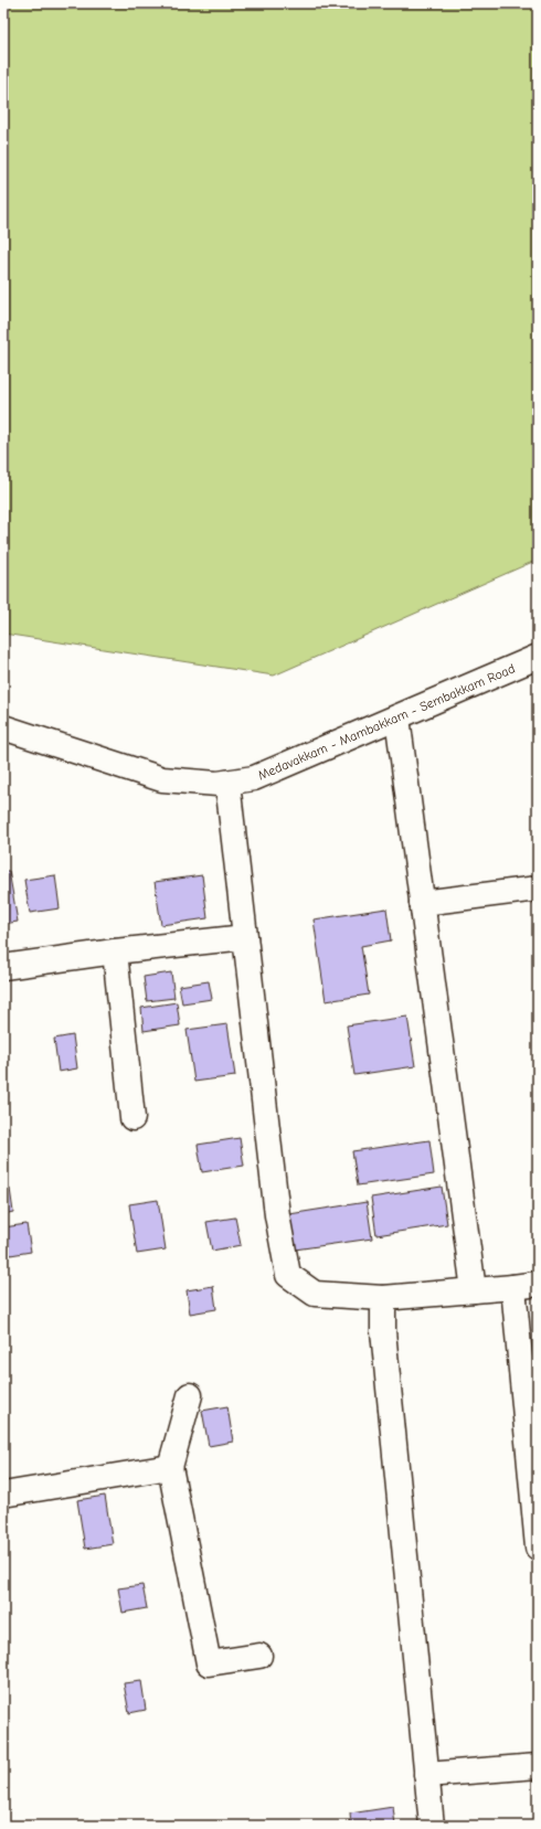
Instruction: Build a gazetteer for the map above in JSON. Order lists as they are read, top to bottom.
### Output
{
  "streets": {
    "street": ["Medavakkam - Mambakkam - Sembakkam Road"]
  }
}
